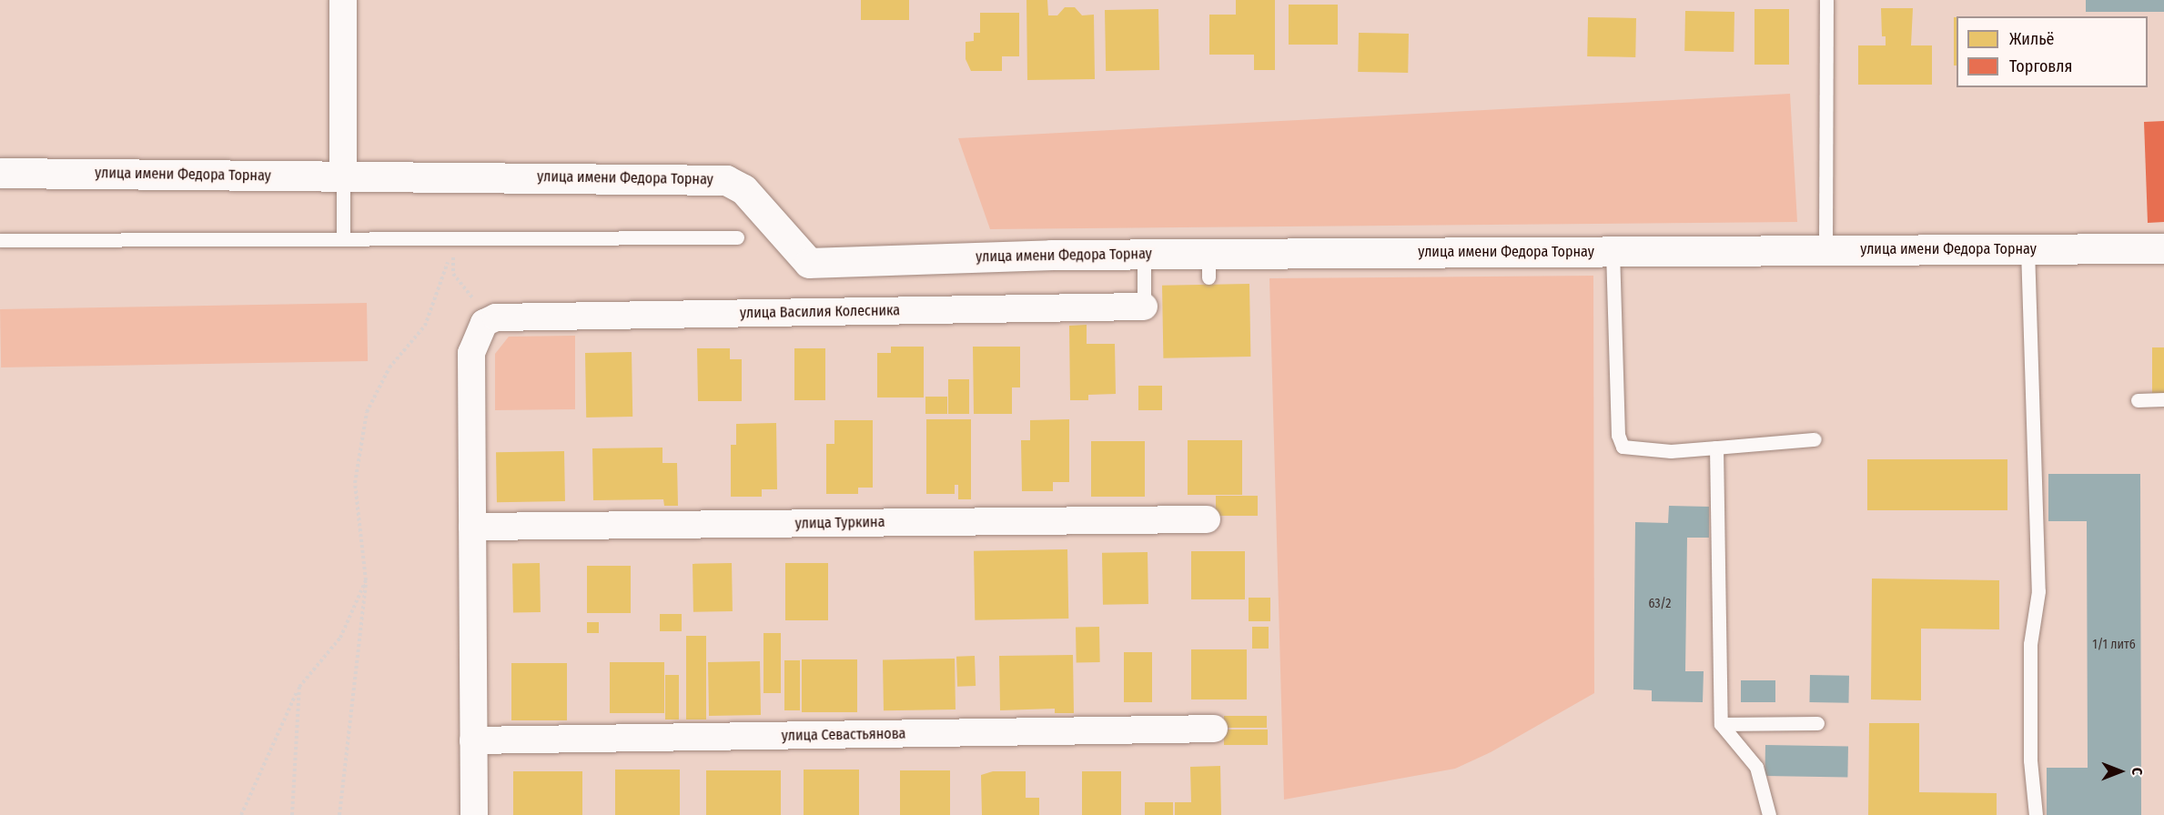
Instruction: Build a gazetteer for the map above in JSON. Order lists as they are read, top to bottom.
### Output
{
  "streets": {
    "street": [
      "улица имени Федора Торнау",
      "улица Василия Колесника",
      "улица Туркина",
      "улица Севастьянова"
    ]
  },
  "house_numbers": ["63/2", "1/1 лит6"],
  "legend": ["Жильё", "Торговля"],
  "north": "right"
}
